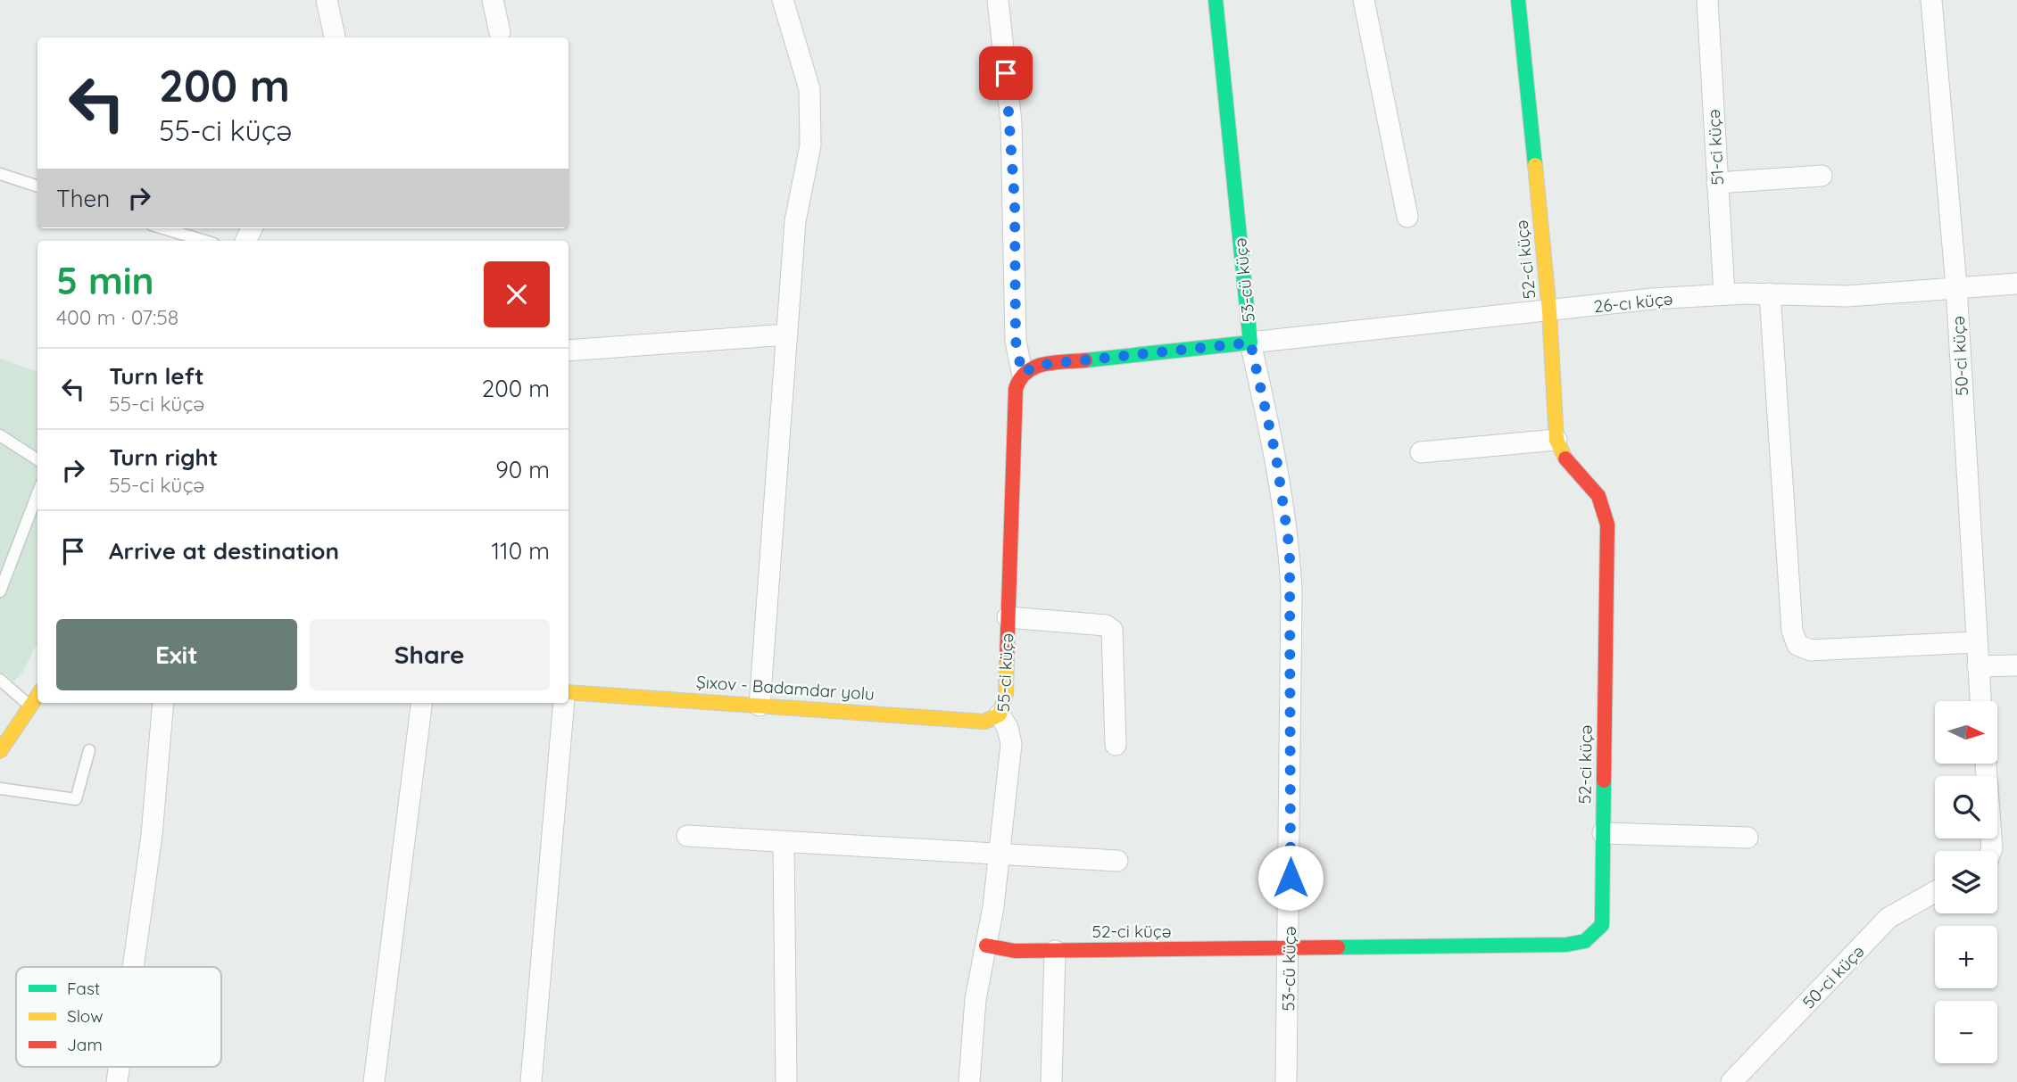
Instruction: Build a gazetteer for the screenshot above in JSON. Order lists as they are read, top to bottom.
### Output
{
  "streets": {
    "street": [
      "51-ci küçə",
      "52-ci küçə",
      "53-cü küçə",
      "26-cı küçə",
      "50-ci küçə",
      "55-ci küçə",
      "Şıxov - Badamdar yolu"
    ]
  },
  "crossings": [
    ["51-ci küçə", "26-cı küçə"],
    ["52-ci küçə", "53-cü küçə"],
    ["52-ci küçə", "26-cı küçə"],
    ["52-ci küçə", "55-ci küçə"],
    ["53-cü küçə", "26-cı küçə"],
    ["26-cı küçə", "50-ci küçə"],
    ["55-ci küçə", "Şıxov - Badamdar yolu"]
  ],
  "legend": ["Fast", "Slow", "Jam"],
  "north": "right",
  "page": {
    "turn": ["200 m", "55-ci küçə"],
    "then": "Then",
    "heading": ["5 min", "400 m · 07:58"],
    "list": [
      {
        "name": "Turn left",
        "note": "55-ci küçə",
        "value": "200 m"
      },
      {
        "name": "Turn right",
        "note": "55-ci küçə",
        "value": "90 m"
      },
      {
        "name": "Arrive at destination",
        "value": "110 m"
      }
    ],
    "buttons": ["Exit", "Share"],
    "map_buttons": ["+", "−"]
  }
}
